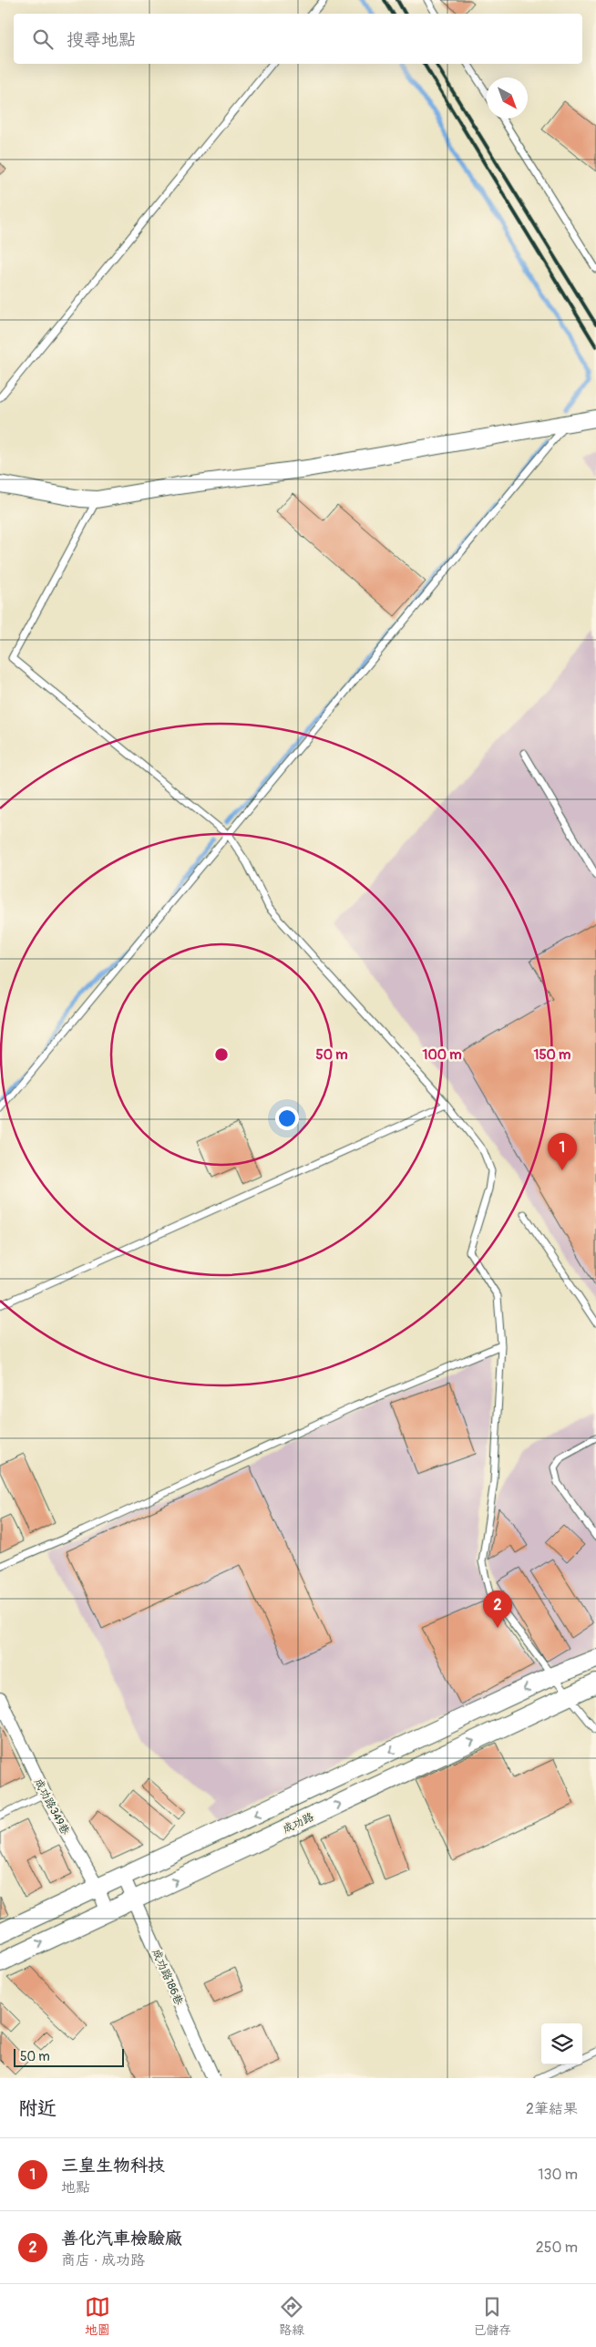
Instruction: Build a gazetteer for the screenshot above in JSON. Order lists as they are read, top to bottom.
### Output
{
  "streets": {
    "main road": ["成功路"],
    "street": ["成功路349巷", "成功路186巷"]
  },
  "crossings": [
    ["成功路349巷", "成功路"],
    ["成功路", "成功路186巷"]
  ],
  "scale_bar": "50 m",
  "north": "bottom right",
  "page": {
    "search": "搜尋地點",
    "pins": ["1", "2"],
    "scale": "50 m",
    "heading": ["附近", "2筆結果"],
    "list": [
      {
        "mark": "1",
        "name": "三皇生物科技",
        "note": "地點",
        "value": "130 m"
      },
      {
        "mark": "2",
        "name": "善化汽車檢驗廠",
        "note": "商店 · 成功路",
        "value": "250 m"
      }
    ],
    "nav": ["地圖", "路線", "已儲存"]
  },
  "rings": ["50 m", "100 m", "150 m"]
}
